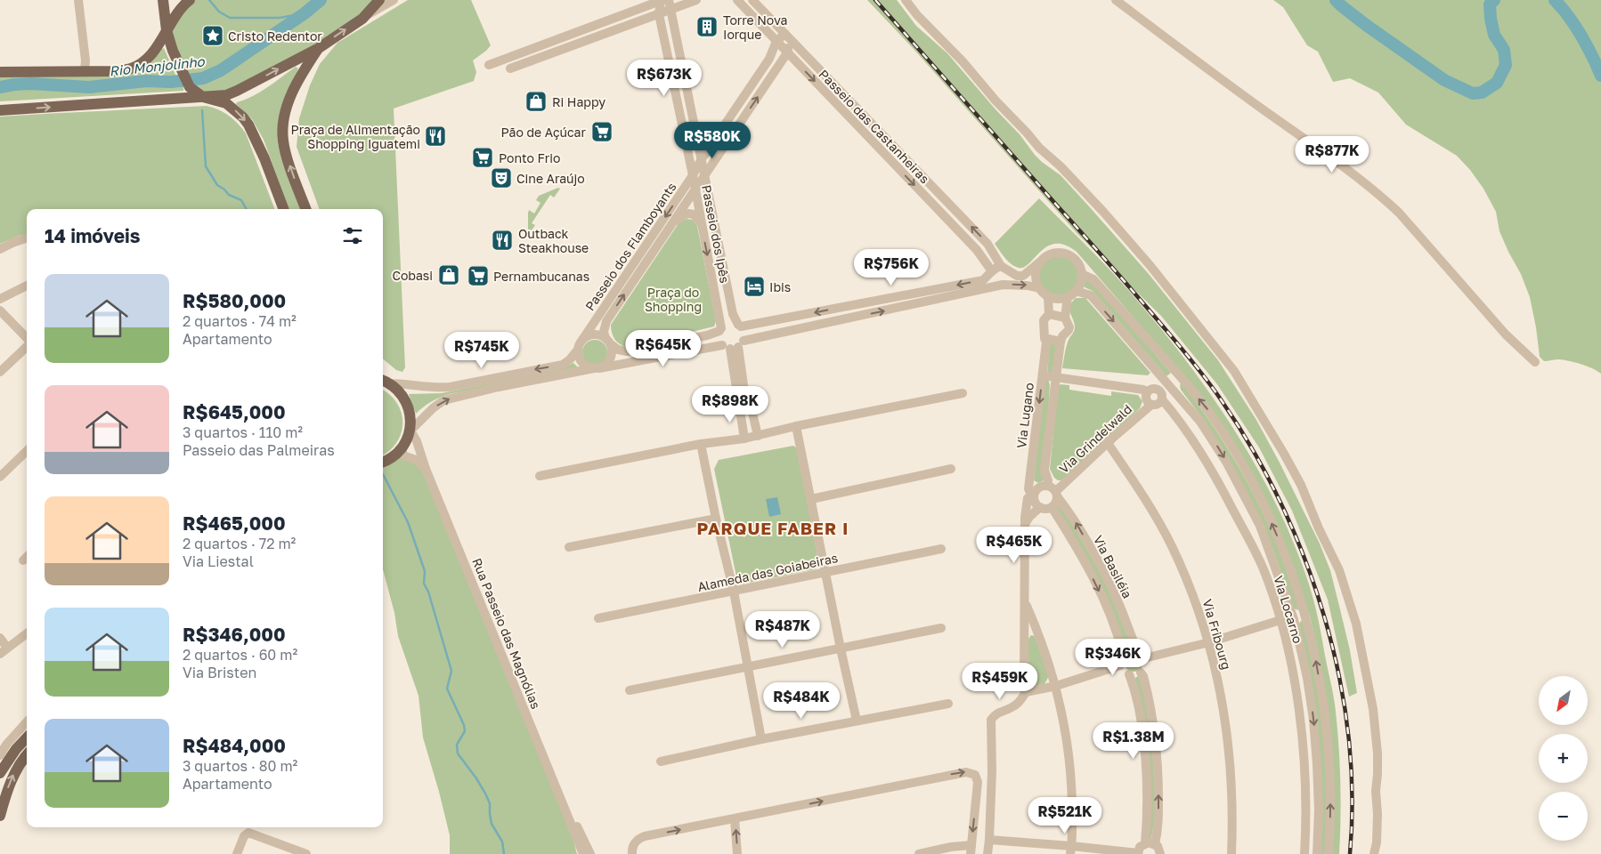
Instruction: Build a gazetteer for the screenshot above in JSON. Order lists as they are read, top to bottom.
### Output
{
  "streets": {
    "street": [
      "Passeio das Castanheiras",
      "Passeio dos Ipês",
      "Passeio dos Flamboyants",
      "Via Lugano",
      "Via Grindelwald",
      "Via Basiléia",
      "Alameda das Goiabeiras",
      "Via Locarno",
      "Rua Passeio das Magnólias",
      "Via Fribourg"
    ]
  },
  "crossings": [
    ["Passeio das Castanheiras", "Passeio dos Flamboyants"],
    ["Passeio dos Ipês", "Passeio dos Flamboyants"],
    ["Via Lugano", "Via Grindelwald"],
    ["Via Lugano", "Via Basiléia"],
    ["Via Grindelwald", "Via Basiléia"],
    ["Via Grindelwald", "Via Locarno"],
    ["Via Grindelwald", "Via Fribourg"]
  ],
  "districts": ["PARQUE FABER I"],
  "water": ["Rio Monjolinho"],
  "parks": ["Praça do Shopping"],
  "places": {
    "building": ["Torre Nova Iorque"],
    "place": ["Cristo Redentor"],
    "shop": ["Ri Happy", "Cobasi"],
    "supermarket": ["Pão de Açúcar", "Ponto Frio", "Pernambucanas"],
    "restaurant": ["Praça de Alimentação Shopping Iguatemi", "Outback Steakhouse"],
    "theatre": ["Cine Araújo"],
    "hotel": ["Ibis"]
  },
  "north": "bottom left",
  "page": {
    "price": [
      "R$673K",
      "R$580K",
      "R$877K",
      "R$756K",
      "R$645K",
      "R$745K",
      "R$898K",
      "R$465K",
      "R$487K",
      "R$346K",
      "R$459K",
      "R$484K",
      "R$1.38M",
      "R$521K"
    ],
    "heading": "14 imóveis",
    "list": [
      {
        "name": "R$580,000",
        "note": "2 quartos · 74 m² · Apartamento"
      },
      {
        "name": "R$645,000",
        "note": "3 quartos · 110 m² · Passeio das Palmeiras"
      },
      {
        "name": "R$465,000",
        "note": "2 quartos · 72 m² · Via Liestal"
      },
      {
        "name": "R$346,000",
        "note": "2 quartos · 60 m² · Via Bristen"
      },
      {
        "name": "R$484,000",
        "note": "3 quartos · 80 m² · Apartamento"
      }
    ],
    "map_buttons": ["+", "−"]
  }
}
